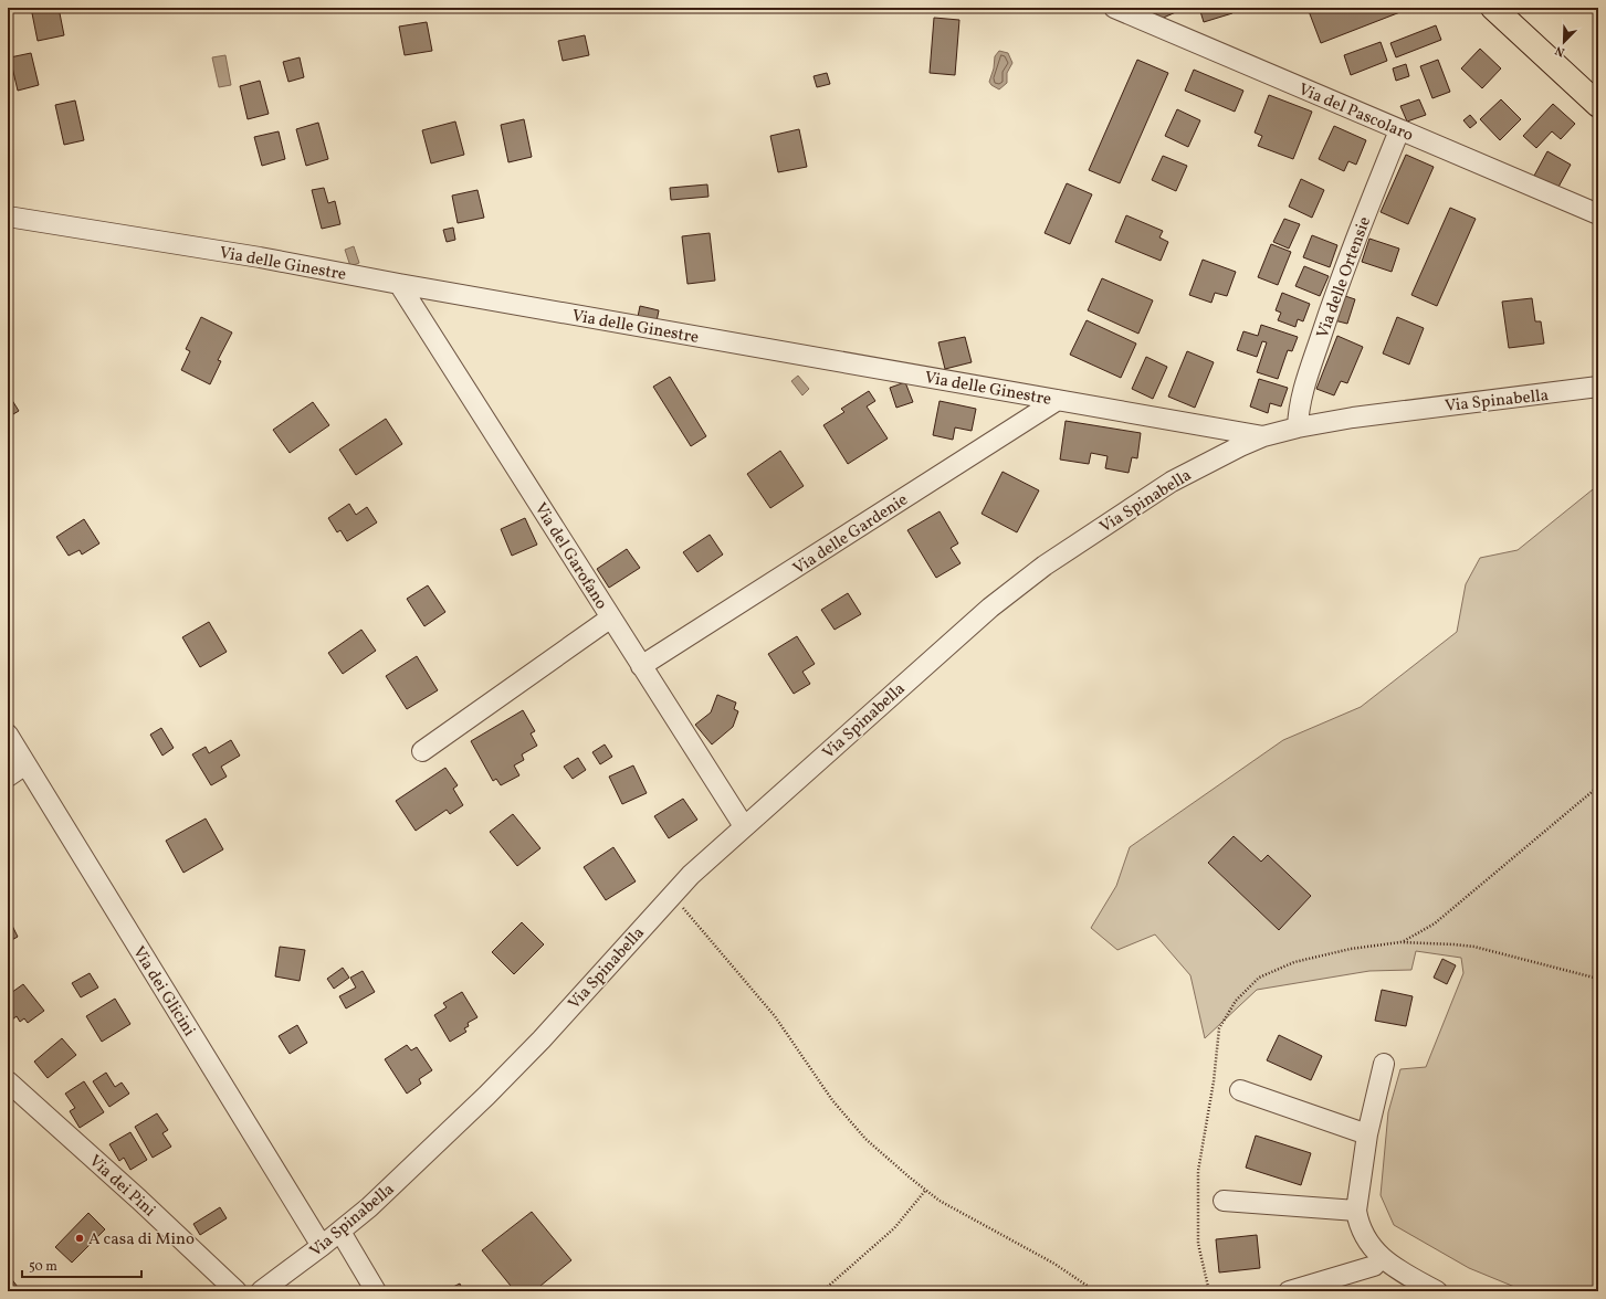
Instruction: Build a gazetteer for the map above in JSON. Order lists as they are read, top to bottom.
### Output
{
  "streets": {
    "street": [
      "Via del Pascolaro",
      "Via delle Ginestre",
      "Via delle Ortensie",
      "Via Spinabella",
      "Via delle Gardenie",
      "Via del Garofano",
      "Via dei Glicini",
      "Via dei Pini"
    ]
  },
  "crossings": [
    ["Via del Pascolaro", "Via delle Ortensie"],
    ["Via delle Ginestre", "Via Spinabella"],
    ["Via delle Ginestre", "Via delle Gardenie"],
    ["Via delle Ginestre", "Via del Garofano"],
    ["Via delle Ortensie", "Via Spinabella"],
    ["Via Spinabella", "Via del Garofano"],
    ["Via Spinabella", "Via dei Glicini"],
    ["Via delle Gardenie", "Via del Garofano"]
  ],
  "places": ["A casa di Mino"],
  "scale_bar": "50 m",
  "north": "bottom left"
}
